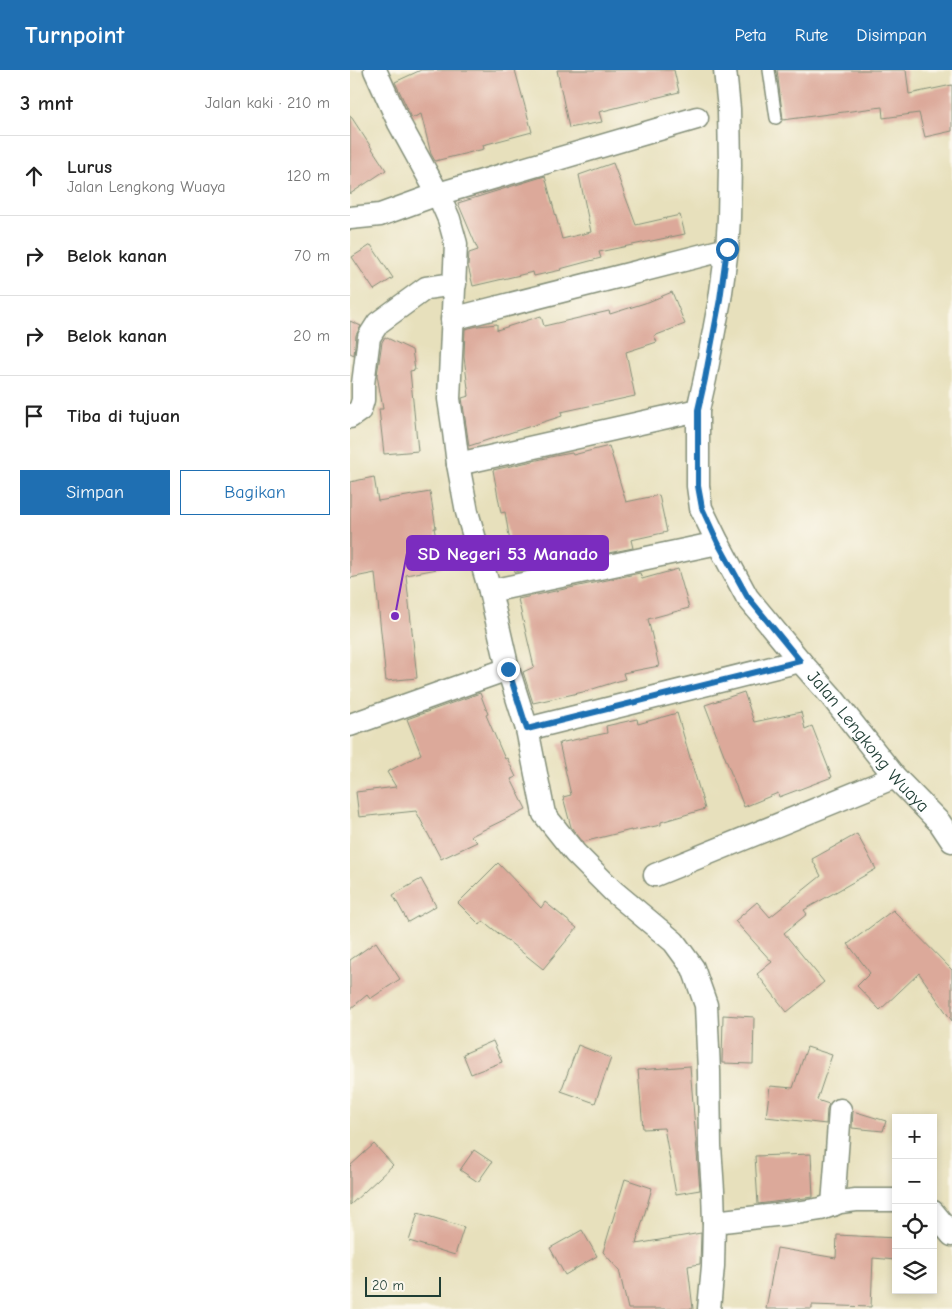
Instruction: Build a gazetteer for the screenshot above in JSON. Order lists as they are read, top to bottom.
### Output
{
  "streets": {
    "street": ["Jalan Lengkong Wuaya"]
  },
  "places": ["SD Negeri 53 Manado"],
  "scale_bar": "20 m",
  "page": {
    "header": "Turnpoint",
    "nav": ["Peta", "Rute", "Disimpan"],
    "heading": ["3 mnt", "Jalan kaki · 210 m"],
    "list": [
      ["Lurus", "Jalan Lengkong Wuaya", "120 m"],
      ["Belok kanan", "70 m"],
      ["Belok kanan", "20 m"],
      "Tiba di tujuan"
    ],
    "buttons": ["Simpan", "Bagikan"],
    "map_buttons": ["+", "−"],
    "scale": "20 m"
  }
}
